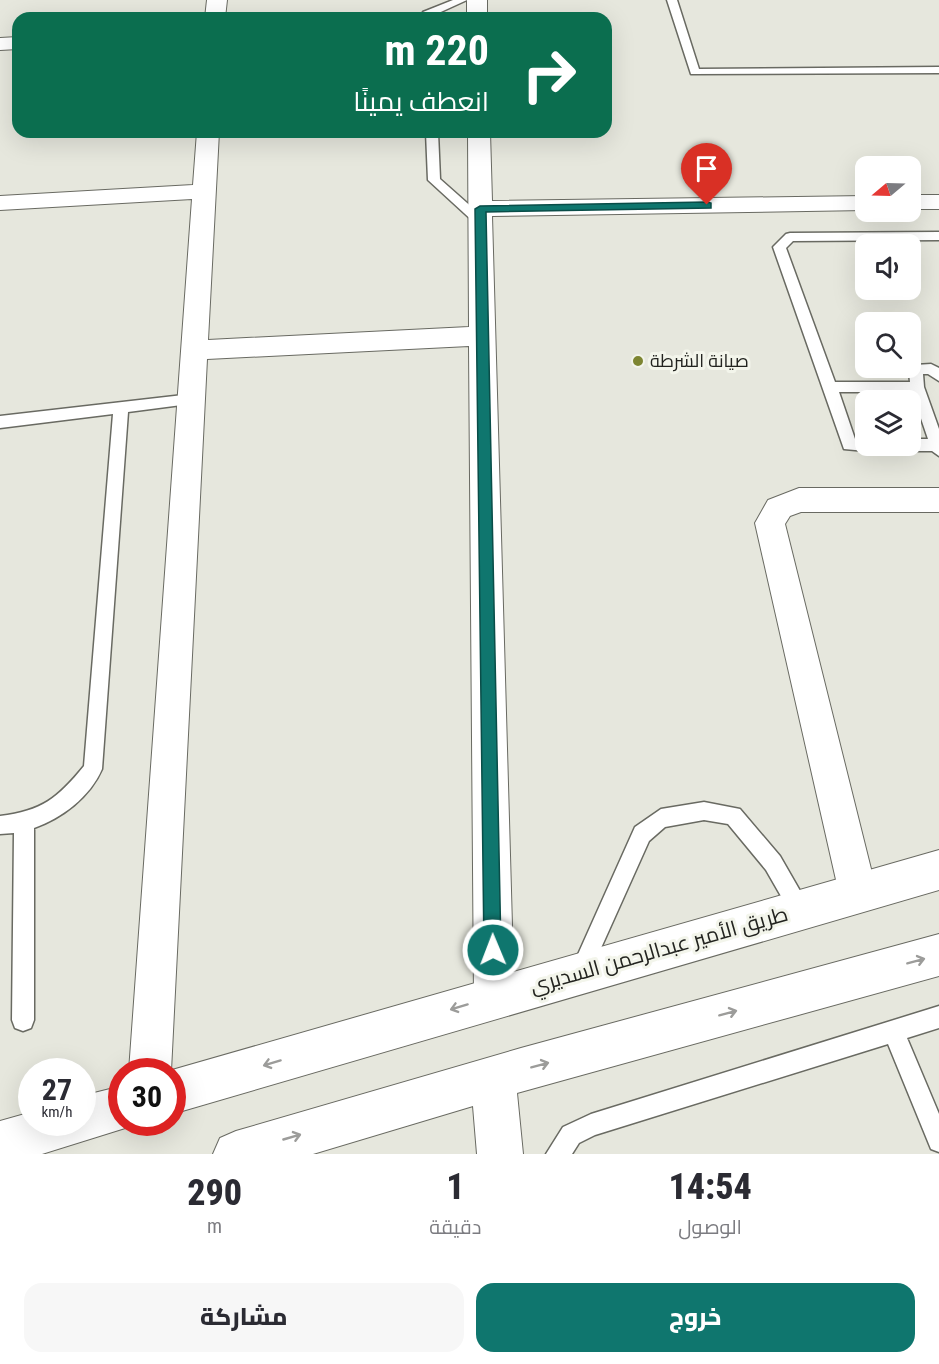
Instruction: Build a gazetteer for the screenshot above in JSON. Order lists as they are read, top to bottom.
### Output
{
  "streets": {
    "main road": ["طريق الأمير عبدالرحمن السديري"]
  },
  "places": ["صيانة الشرطة"],
  "north": "left",
  "page": {
    "turn": ["220 m", "انعطف يمينًا"],
    "speed": "27 km/h",
    "limit": "30",
    "eta": [
      "14:54",
      "الوصول",
      "1",
      "دقيقة",
      "290",
      "m"
    ],
    "buttons": ["خروج", "مشاركة"]
  }
}
